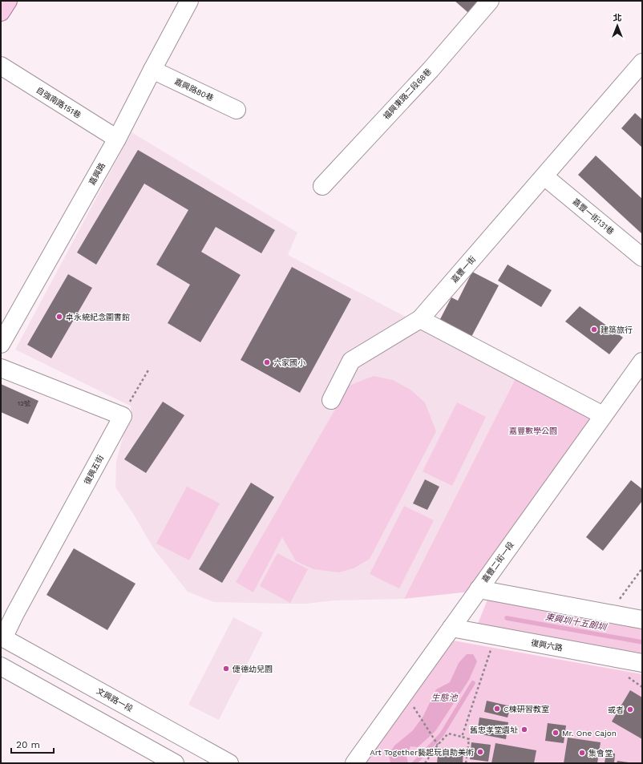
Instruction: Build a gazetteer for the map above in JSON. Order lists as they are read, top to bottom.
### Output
{
  "streets": {
    "street": [
      "嘉興路80巷",
      "福興東路二段68巷",
      "自強南路151巷",
      "嘉興路",
      "嘉豐一街131巷",
      "嘉豐一街",
      "復興五街",
      "嘉豐二街一段",
      "復興六路",
      "文興路一段"
    ]
  },
  "crossings": [
    ["嘉興路80巷", "嘉興路"],
    ["自強南路151巷", "嘉興路"],
    ["嘉豐一街131巷", "嘉豐一街"],
    ["復興五街", "文興路一段"],
    ["嘉豐二街一段", "復興六路"]
  ],
  "water": ["東興圳十五朗圳", "生態池"],
  "parks": ["嘉豐數學公園"],
  "places": [
    "卓永統紀念圖書館",
    "建築旅行",
    "六家國小",
    "倢德幼兒園",
    "C棟研習教室",
    "或者",
    "舊忠孝堂遺址",
    "Mr. One Cajon",
    "Art Together藝起玩自助美術",
    "集會堂"
  ],
  "house_numbers": ["12號"],
  "scale_bar": "20 m",
  "north": "top"
}
